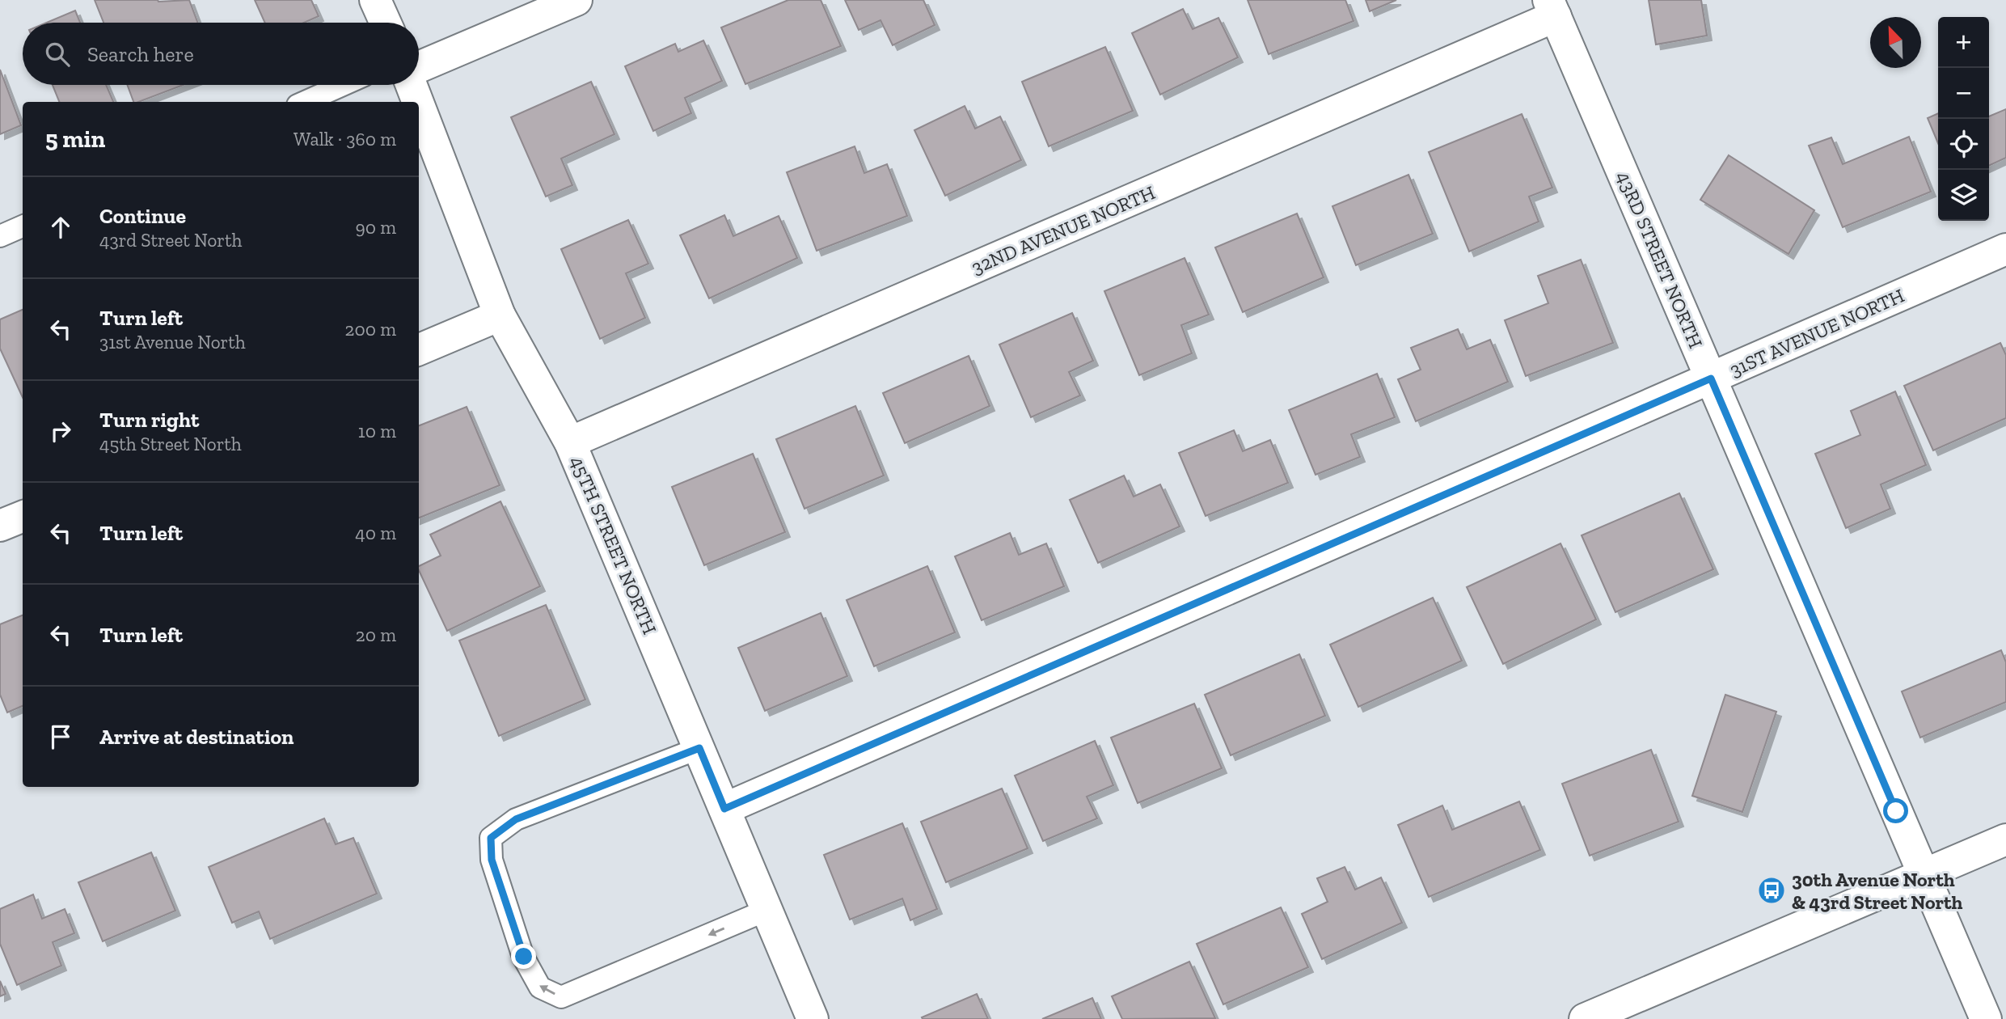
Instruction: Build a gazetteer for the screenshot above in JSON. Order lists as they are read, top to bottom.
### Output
{
  "streets": {
    "street": [
      "32ND AVENUE NORTH",
      "43RD STREET NORTH",
      "31ST AVENUE NORTH",
      "45TH STREET NORTH"
    ]
  },
  "crossings": [
    ["32ND AVENUE NORTH", "43RD STREET NORTH"],
    ["32ND AVENUE NORTH", "45TH STREET NORTH"],
    ["43RD STREET NORTH", "31ST AVENUE NORTH"],
    ["31ST AVENUE NORTH", "45TH STREET NORTH"]
  ],
  "places": {
    "bus stop": ["30th Avenue North & 43rd Street North"]
  },
  "north": "top left",
  "page": {
    "map_buttons": ["+", "−"],
    "search": "Search here",
    "heading": ["5 min", "Walk · 360 m"],
    "list": [
      ["Continue", "43rd Street North", "90 m"],
      ["Turn left", "31st Avenue North", "200 m"],
      ["Turn right", "45th Street North", "10 m"],
      ["Turn left", "40 m"],
      ["Turn left", "20 m"],
      "Arrive at destination"
    ]
  }
}
